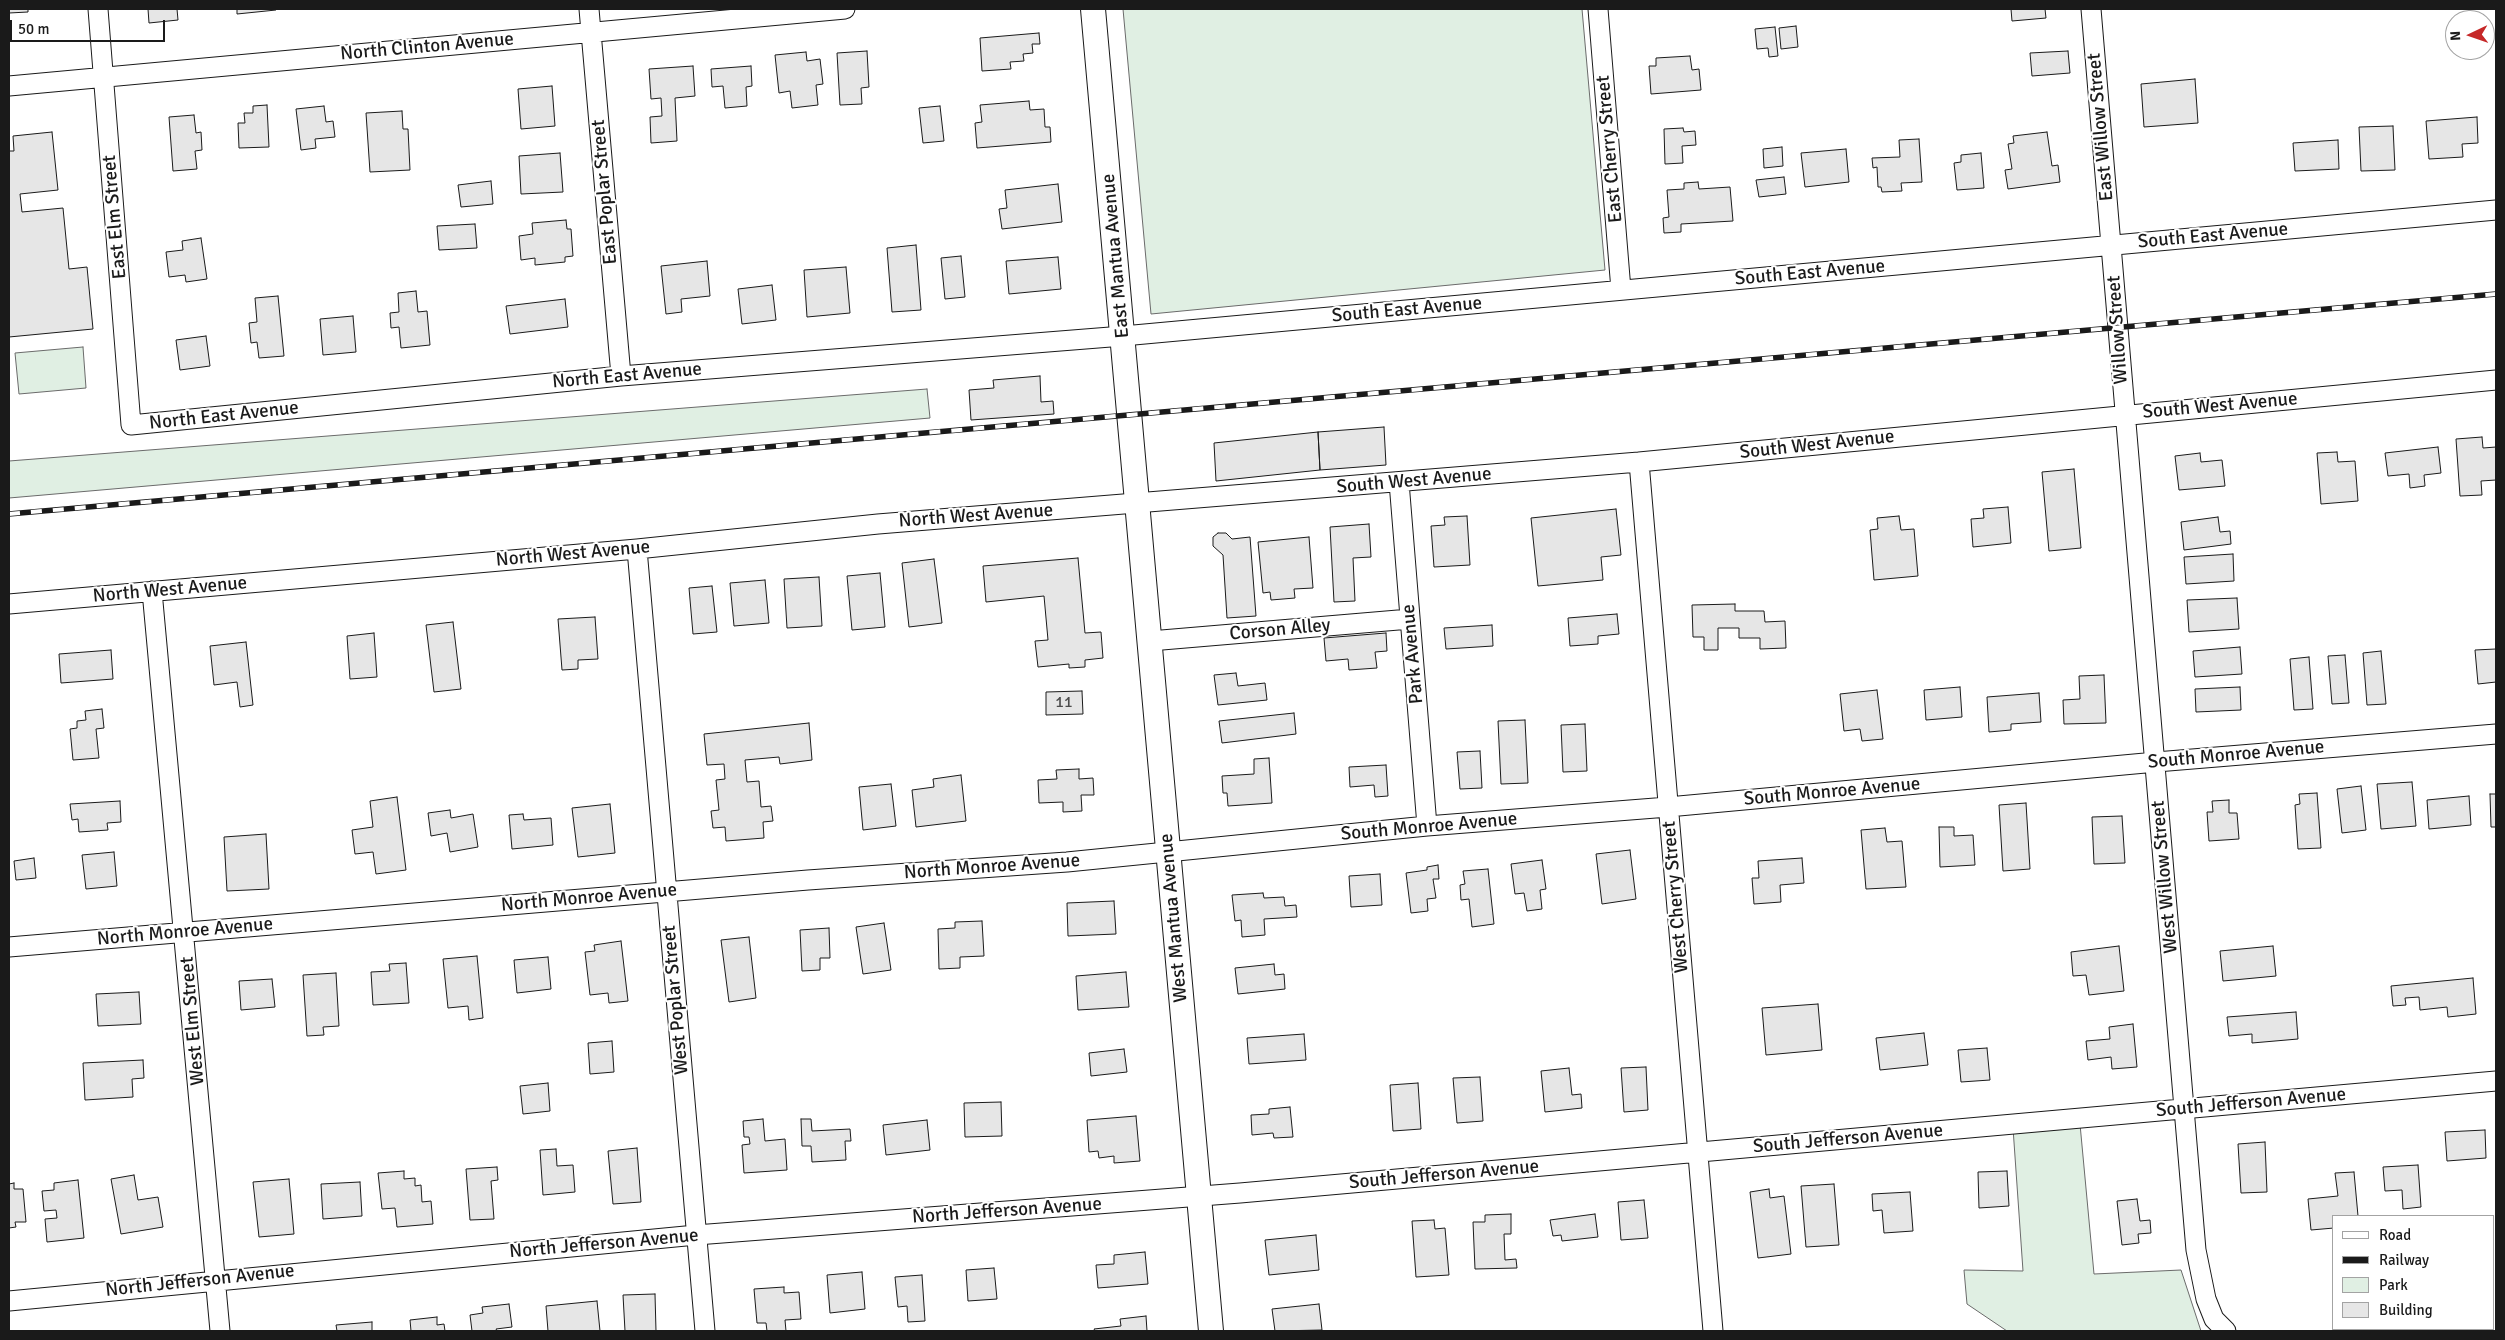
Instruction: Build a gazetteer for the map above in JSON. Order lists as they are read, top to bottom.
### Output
{
  "streets": {
    "street": [
      "North Clinton Avenue",
      "East Willow Street",
      "East Cherry Street",
      "East Poplar Street",
      "East Elm Street",
      "South East Avenue",
      "East Mantua Avenue",
      "Willow Street",
      "North East Avenue",
      "South West Avenue",
      "North West Avenue",
      "Corson Alley",
      "Park Avenue",
      "South Monroe Avenue",
      "North Monroe Avenue",
      "West Willow Street",
      "West Cherry Street",
      "West Mantua Avenue",
      "West Poplar Street",
      "West Elm Street",
      "South Jefferson Avenue",
      "North Jefferson Avenue"
    ]
  },
  "crossings": [
    ["North Clinton Avenue", "East Poplar Street"],
    ["North Clinton Avenue", "East Elm Street"],
    ["East Willow Street", "South East Avenue"],
    ["East Willow Street", "Willow Street"],
    ["East Cherry Street", "South East Avenue"],
    ["East Poplar Street", "North East Avenue"],
    ["East Elm Street", "North East Avenue"],
    ["South East Avenue", "East Mantua Avenue"],
    ["South East Avenue", "Willow Street"],
    ["South East Avenue", "North East Avenue"],
    ["East Mantua Avenue", "North East Avenue"],
    ["East Mantua Avenue", "South West Avenue"],
    ["East Mantua Avenue", "North West Avenue"],
    ["East Mantua Avenue", "West Mantua Avenue"],
    ["Willow Street", "South West Avenue"],
    ["Willow Street", "West Willow Street"],
    ["South West Avenue", "North West Avenue"],
    ["South West Avenue", "Park Avenue"],
    ["South West Avenue", "West Willow Street"],
    ["South West Avenue", "West Cherry Street"],
    ["South West Avenue", "West Mantua Avenue"],
    ["North West Avenue", "West Mantua Avenue"],
    ["North West Avenue", "West Poplar Street"],
    ["North West Avenue", "West Elm Street"],
    ["Corson Alley", "Park Avenue"],
    ["Corson Alley", "West Mantua Avenue"],
    ["Park Avenue", "South Monroe Avenue"],
    ["South Monroe Avenue", "North Monroe Avenue"],
    ["South Monroe Avenue", "West Willow Street"],
    ["South Monroe Avenue", "West Cherry Street"],
    ["South Monroe Avenue", "West Mantua Avenue"],
    ["North Monroe Avenue", "West Mantua Avenue"],
    ["North Monroe Avenue", "West Poplar Street"],
    ["North Monroe Avenue", "West Elm Street"],
    ["West Willow Street", "South Jefferson Avenue"],
    ["West Cherry Street", "South Jefferson Avenue"],
    ["West Mantua Avenue", "South Jefferson Avenue"],
    ["West Mantua Avenue", "North Jefferson Avenue"],
    ["West Poplar Street", "North Jefferson Avenue"],
    ["West Elm Street", "North Jefferson Avenue"],
    ["South Jefferson Avenue", "North Jefferson Avenue"]
  ],
  "house_numbers": ["11"],
  "legend": [
    "Road",
    "Railway",
    "Park",
    "Building"
  ],
  "scale_bar": "50 m",
  "north": "left"
}
